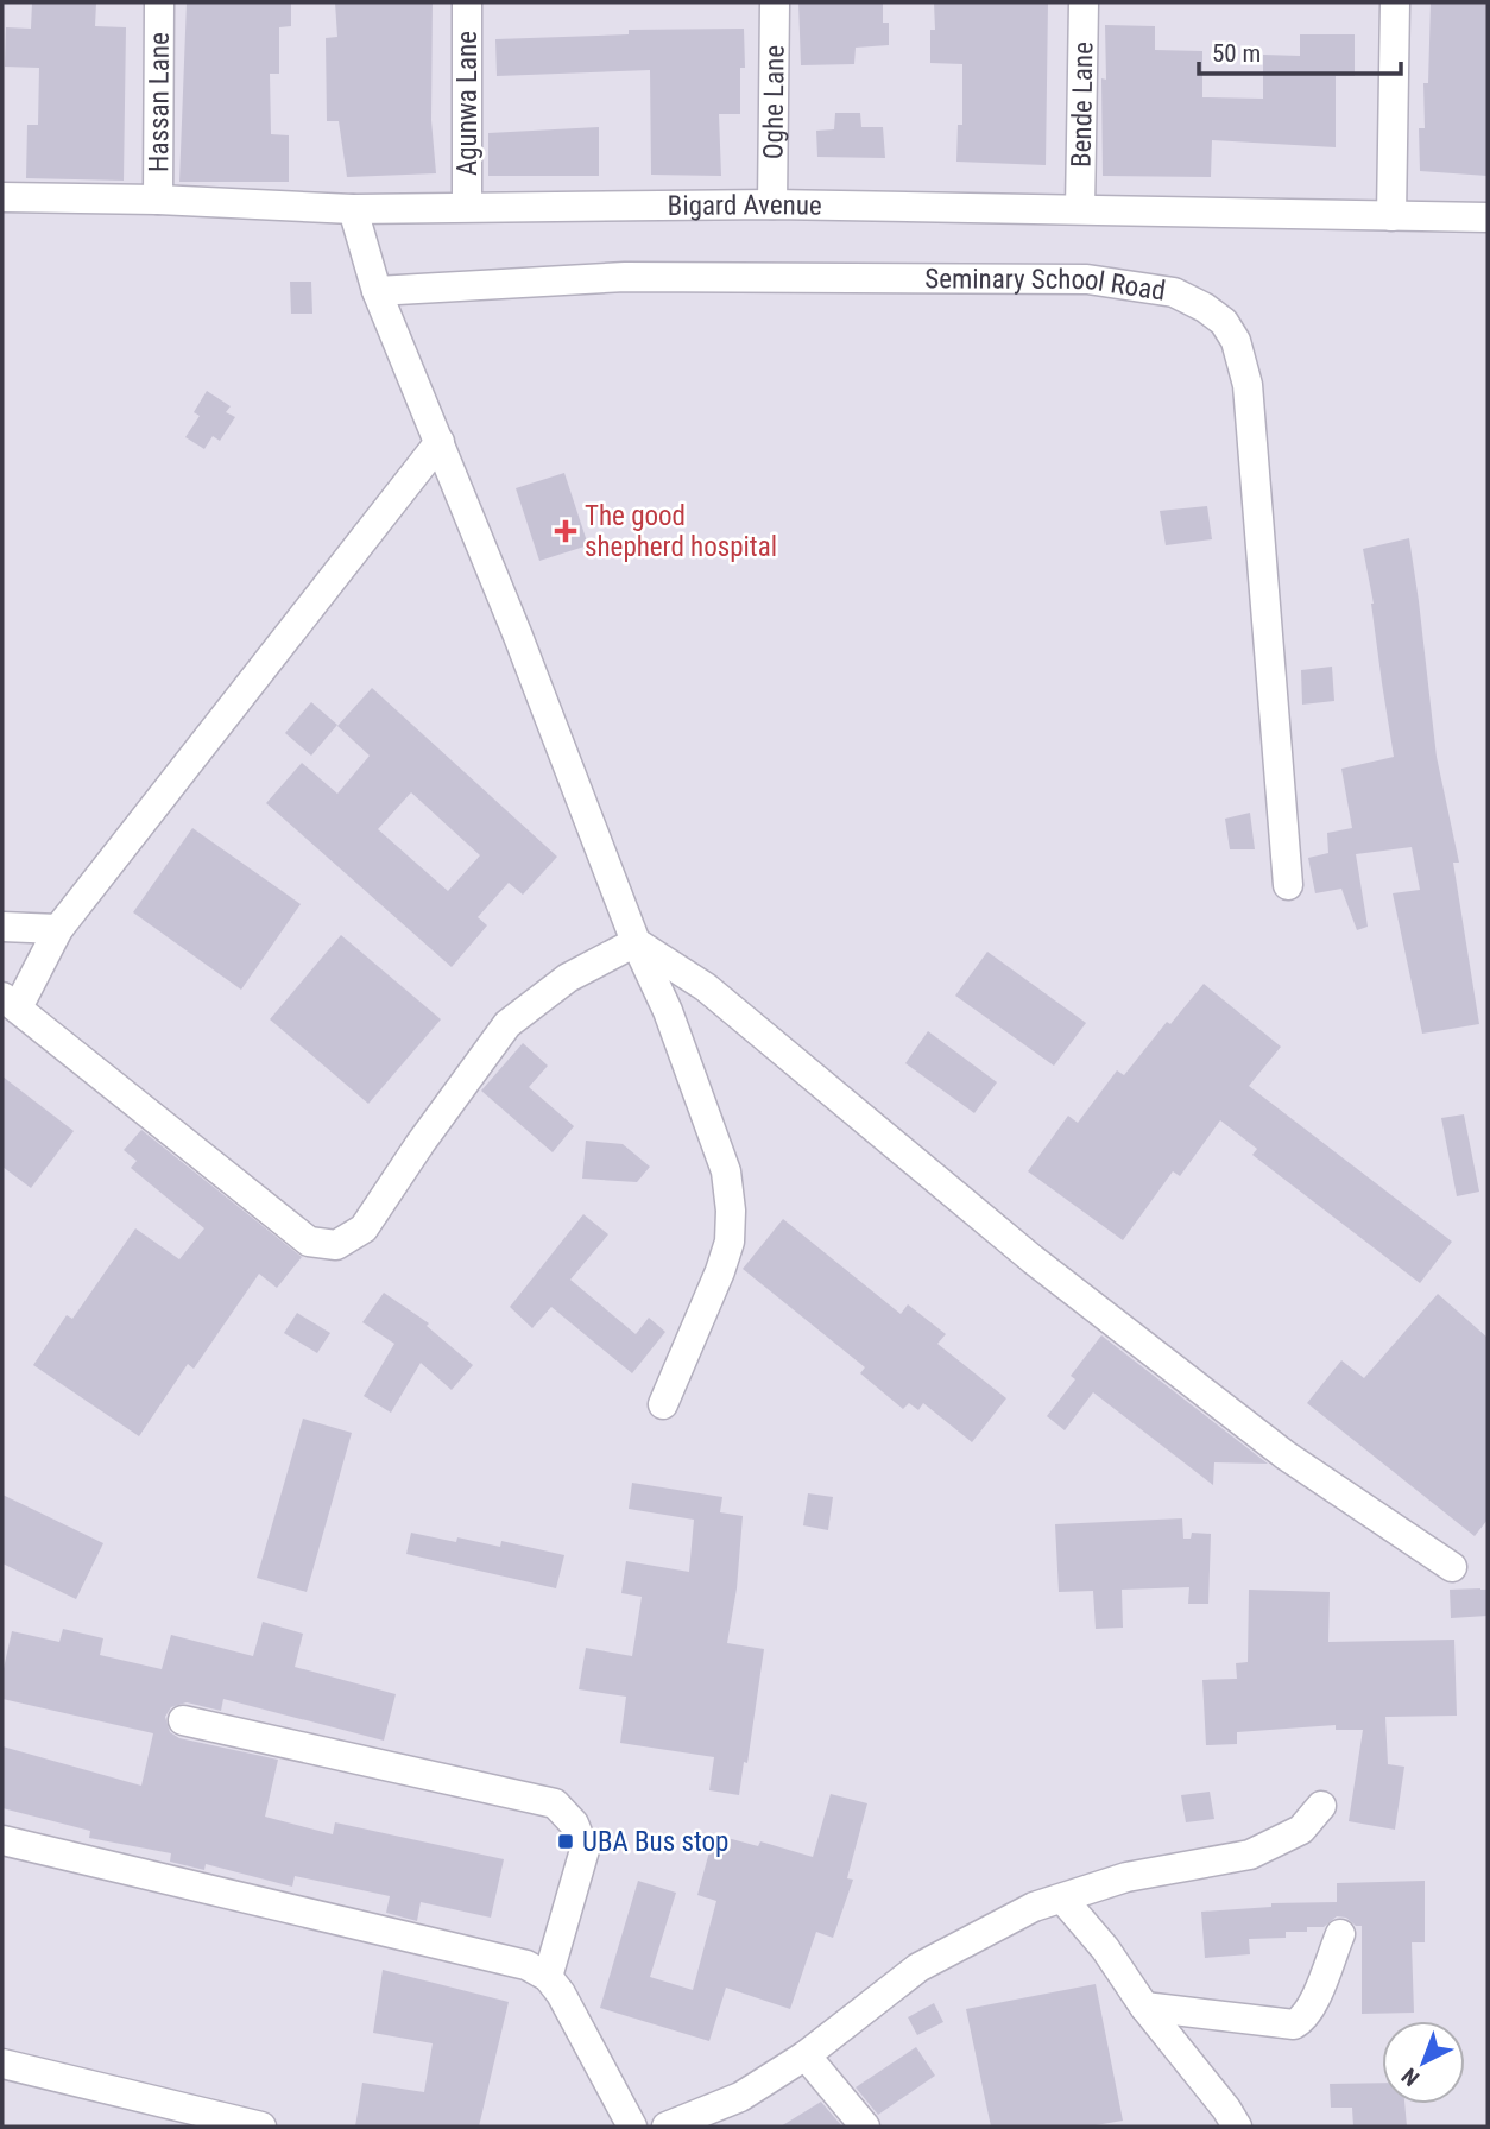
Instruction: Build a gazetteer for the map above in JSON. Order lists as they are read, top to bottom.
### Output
{
  "streets": {
    "street": [
      "Hassan Lane",
      "Agunwa Lane",
      "Oghe Lane",
      "Bende Lane",
      "Bigard Avenue",
      "Seminary School Road"
    ]
  },
  "crossings": [
    ["Hassan Lane", "Bigard Avenue"],
    ["Agunwa Lane", "Bigard Avenue"],
    ["Oghe Lane", "Bigard Avenue"],
    ["Bende Lane", "Bigard Avenue"]
  ],
  "places": {
    "health": ["The good shepherd hospital"],
    "transit": ["UBA Bus stop"]
  },
  "scale_bar": "50 m",
  "north": "bottom left"
}
